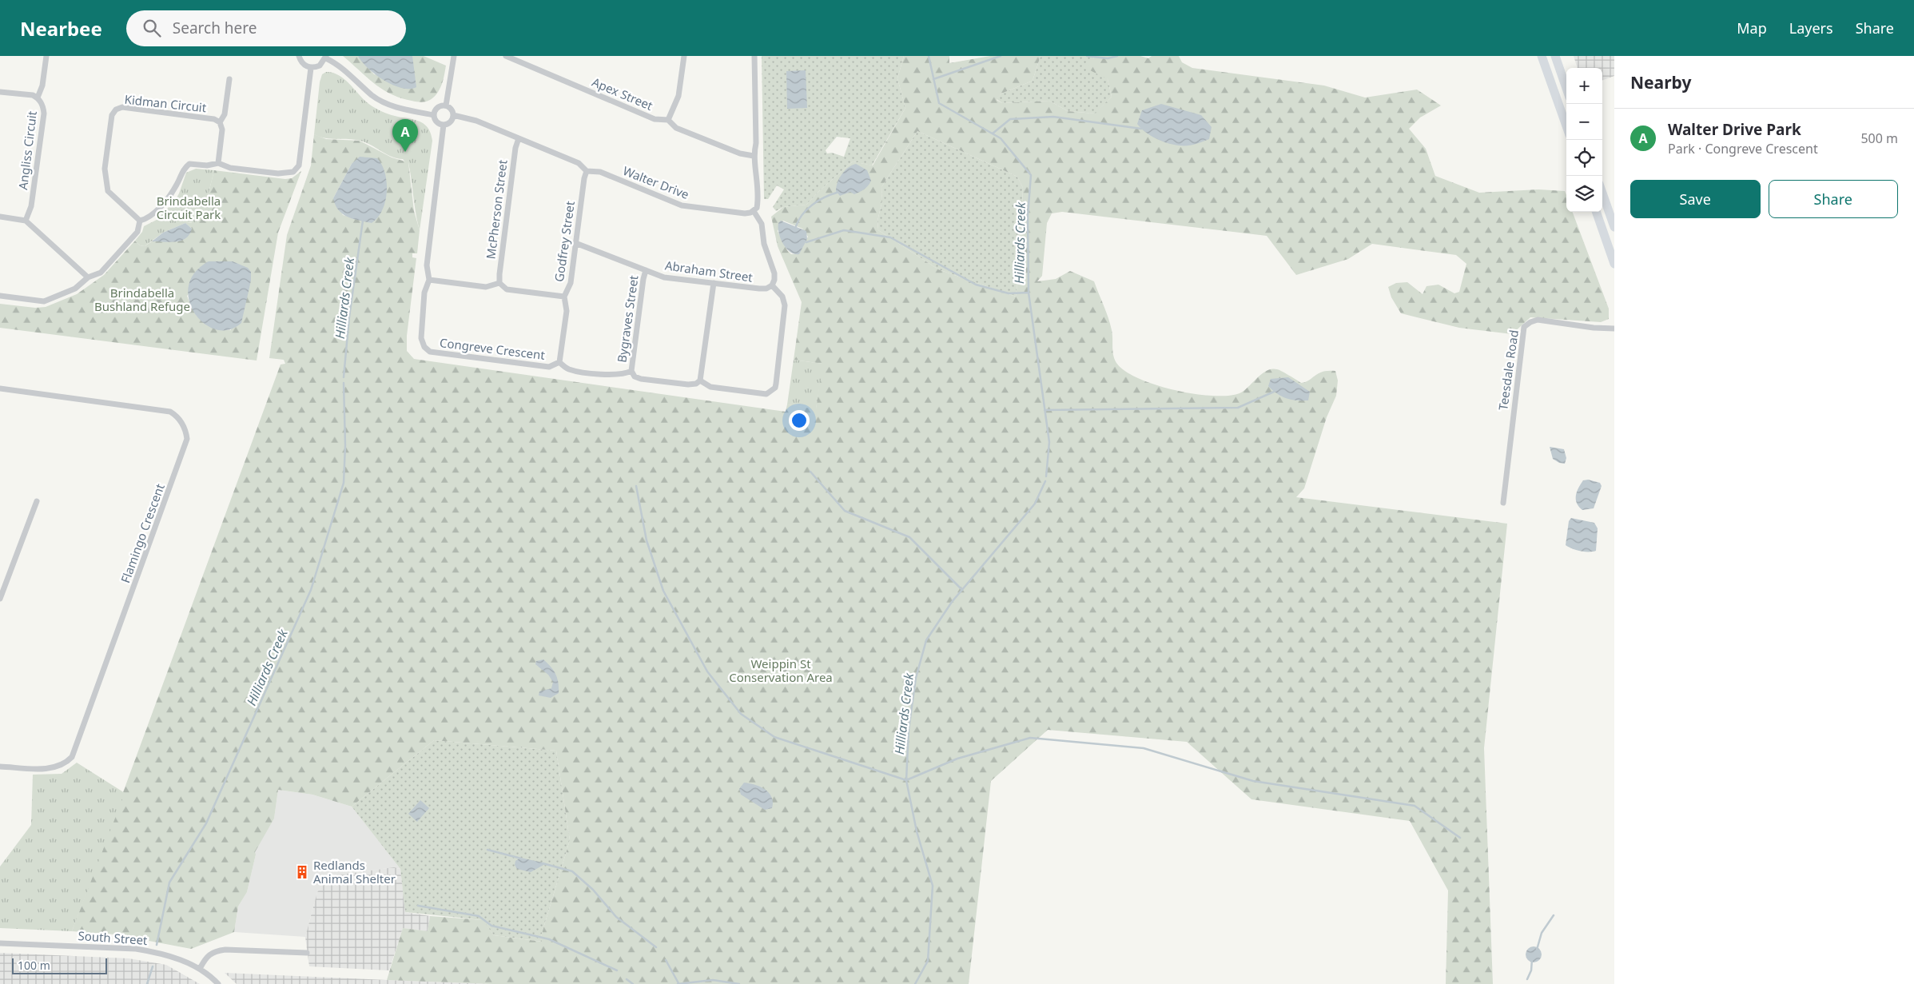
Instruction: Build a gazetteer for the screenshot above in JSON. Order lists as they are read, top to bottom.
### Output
{
  "streets": {
    "street": [
      "Apex Street",
      "Kidman Circuit",
      "Angliss Circuit",
      "Walter Drive",
      "McPherson Street",
      "Godfrey Street",
      "Abraham Street",
      "Bygraves Street",
      "Congreve Crescent",
      "Teesdale Road",
      "Flamingo Crescent",
      "South Street"
    ]
  },
  "crossings": [
    ["Walter Drive", "McPherson Street"],
    ["Walter Drive", "Godfrey Street"],
    ["Walter Drive", "Congreve Crescent"],
    ["Godfrey Street", "Abraham Street"],
    ["Godfrey Street", "Congreve Crescent"],
    ["Abraham Street", "Bygraves Street"],
    ["Bygraves Street", "Congreve Crescent"]
  ],
  "water": ["Hilliards Creek"],
  "parks": ["Brindabella Circuit Park", "Brindabella Bushland Refuge", "Weippin St Conservation Area"],
  "places": {
    "building": ["Redlands Animal Shelter"]
  },
  "scale_bar": "100 m",
  "page": {
    "header": "Nearbee",
    "search": "Search here",
    "nav": ["Map", "Layers", "Share"],
    "heading": "Nearby",
    "map_buttons": ["+", "−"],
    "list": [
      {
        "mark": "A",
        "name": "Walter Drive Park",
        "note": "Park · Congreve Crescent",
        "value": "500 m"
      }
    ],
    "pins": "A",
    "buttons": ["Save", "Share"],
    "scale": "100 m"
  }
}
